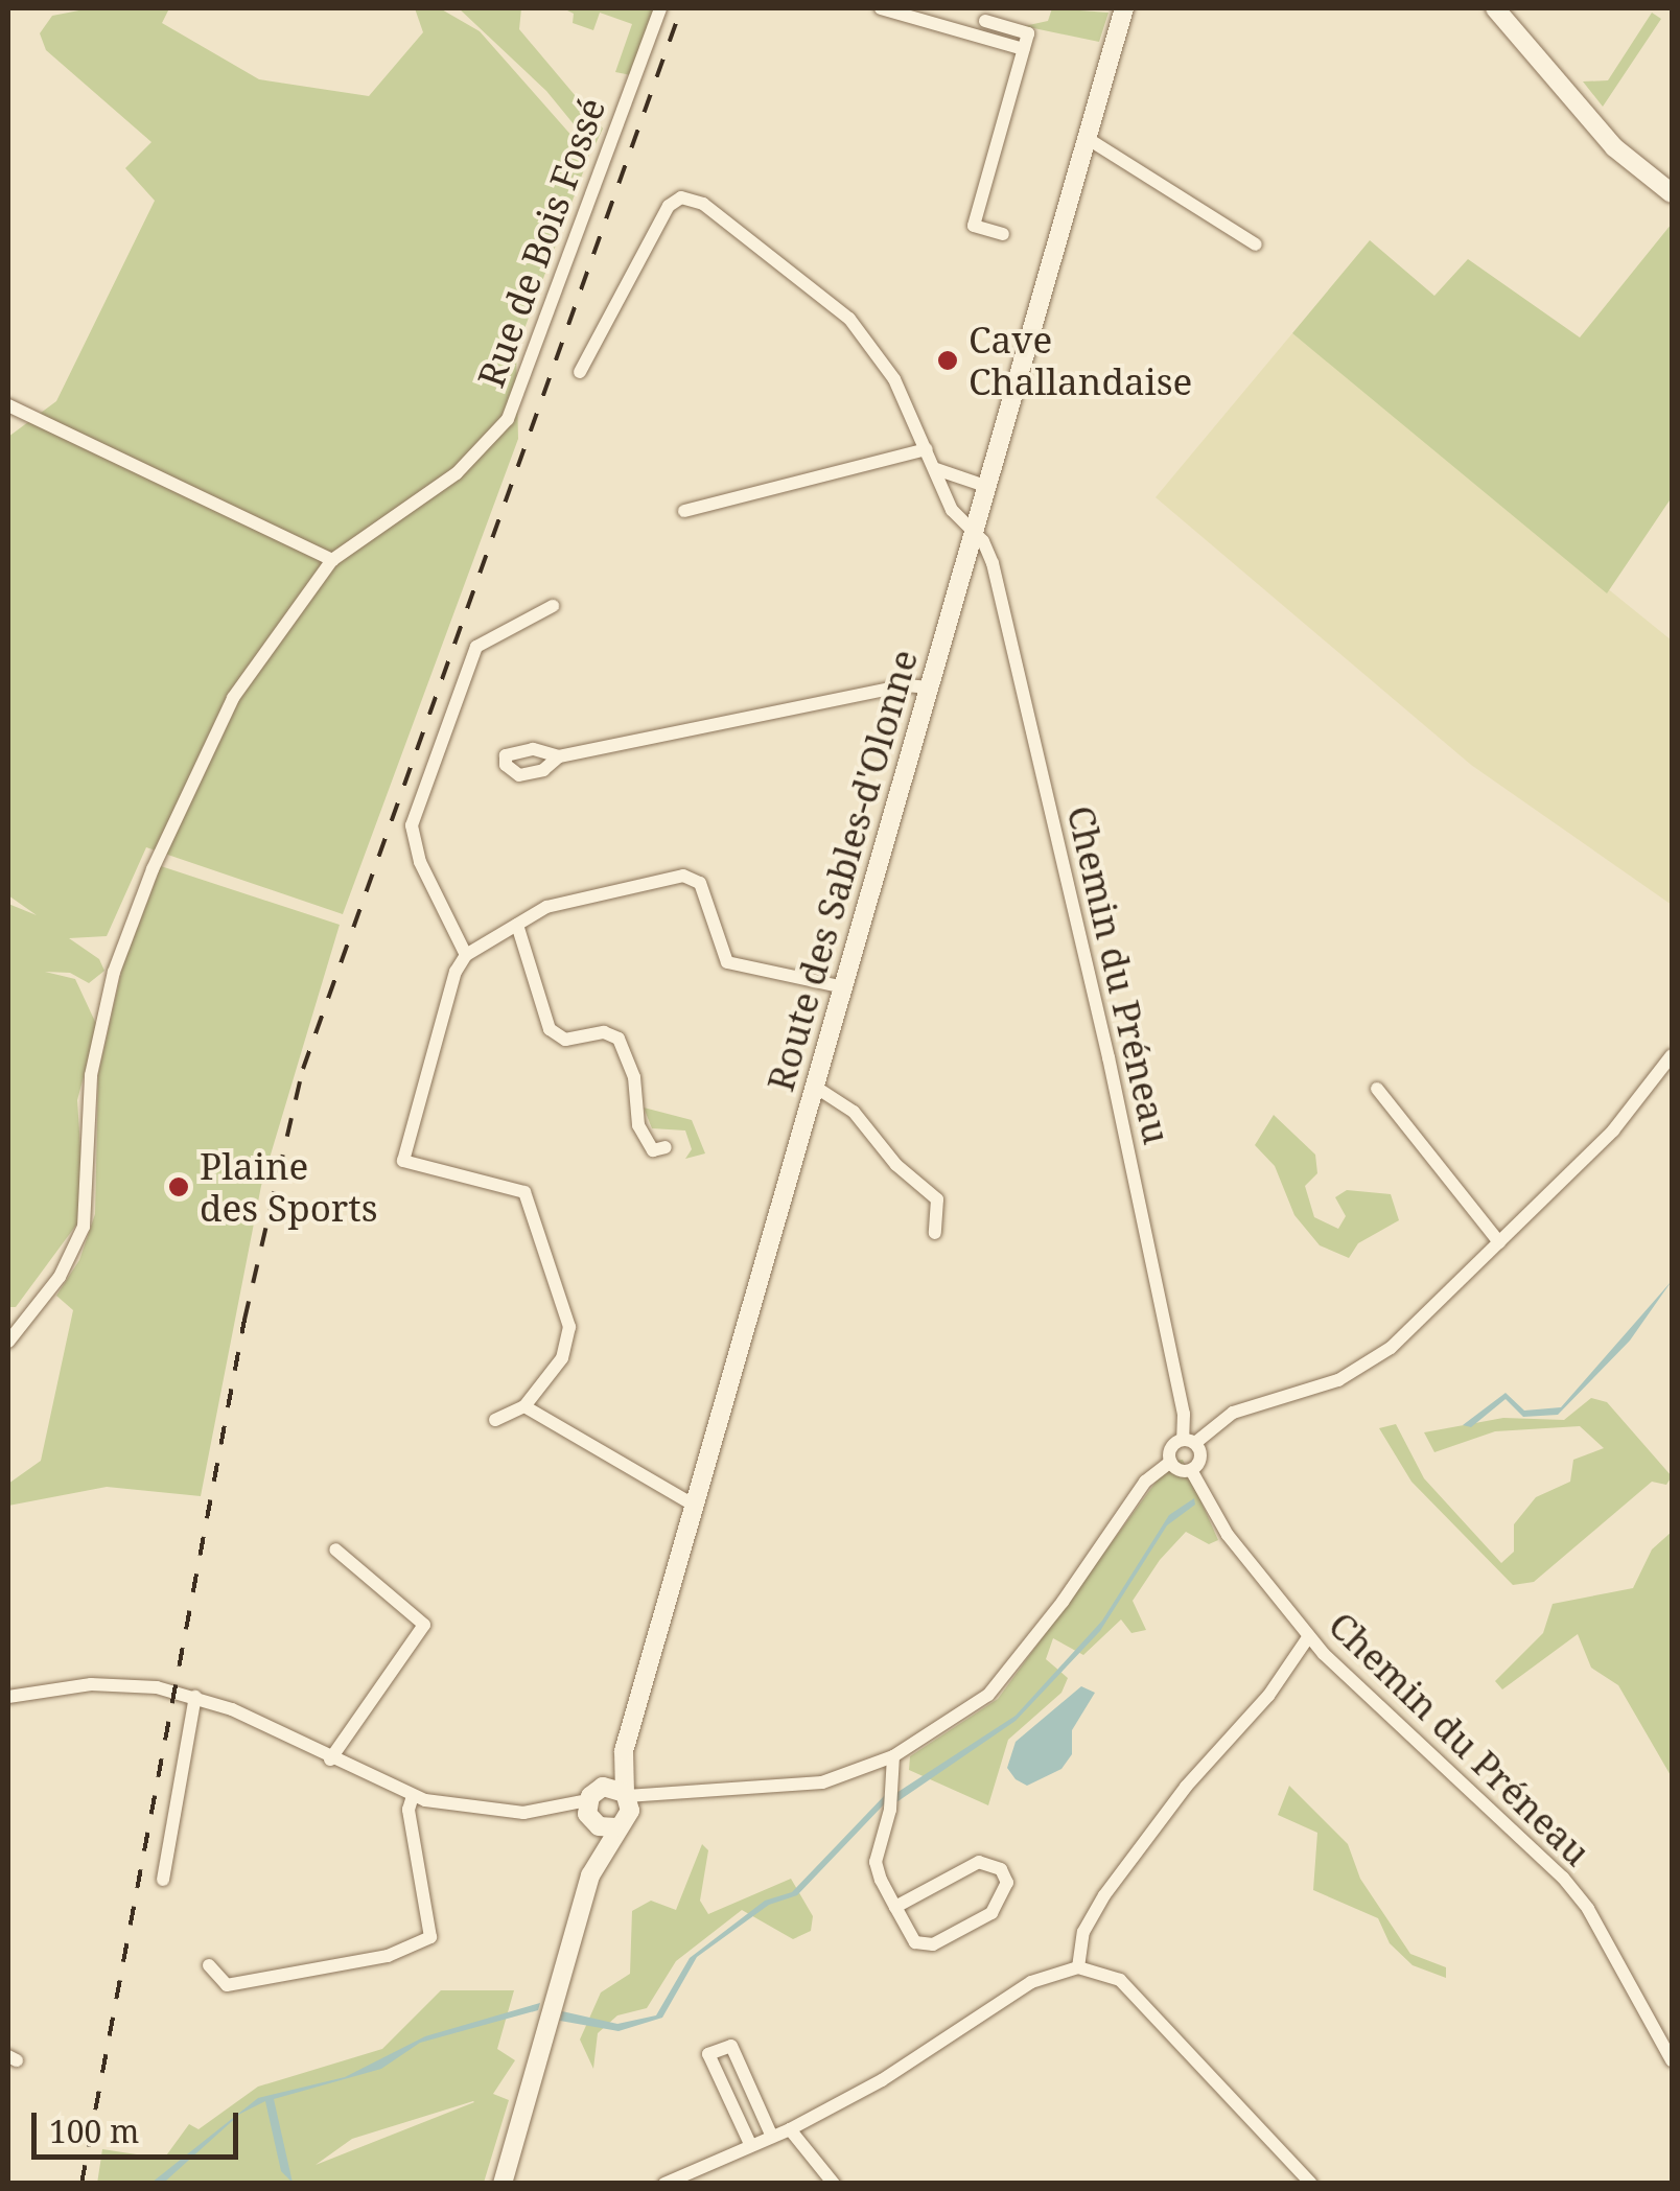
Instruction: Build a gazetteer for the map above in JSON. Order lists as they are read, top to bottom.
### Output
{
  "streets": {
    "main road": ["Route des Sables-d'Olonne"],
    "street": ["Rue de Bois Fossé", "Chemin du Préneau"]
  },
  "crossings": [
    ["Route des Sables-d'Olonne", "Chemin du Préneau"]
  ],
  "places": ["Cave Challandaise", "Plaine des Sports"],
  "scale_bar": "100 m"
}
